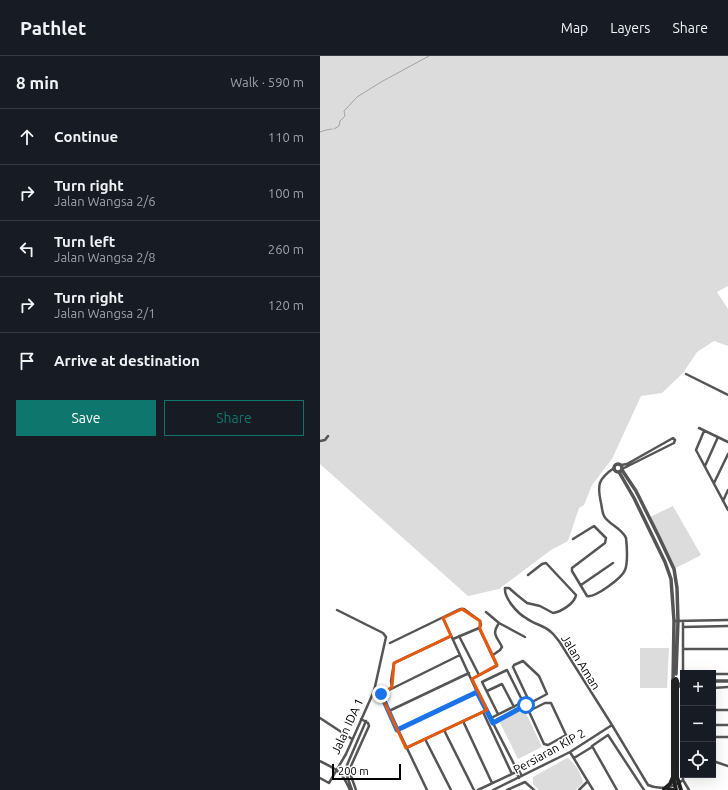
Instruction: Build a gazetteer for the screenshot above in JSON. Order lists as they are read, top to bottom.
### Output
{
  "streets": {
    "street": ["Jalan Aman", "Jalan IDA 1", "Persiaran KIP 2"]
  },
  "crossings": [
    ["Jalan Aman", "Persiaran KIP 2"]
  ],
  "scale_bar": "200 m",
  "page": {
    "header": "Pathlet",
    "nav": ["Map", "Layers", "Share"],
    "heading": ["8 min", "Walk · 590 m"],
    "list": [
      ["Continue", "110 m"],
      ["Turn right", "Jalan Wangsa 2/6", "100 m"],
      ["Turn left", "Jalan Wangsa 2/8", "260 m"],
      ["Turn right", "Jalan Wangsa 2/1", "120 m"],
      "Arrive at destination"
    ],
    "buttons": ["Save", "Share"],
    "map_buttons": ["+", "−"],
    "scale": "200 m"
  }
}
